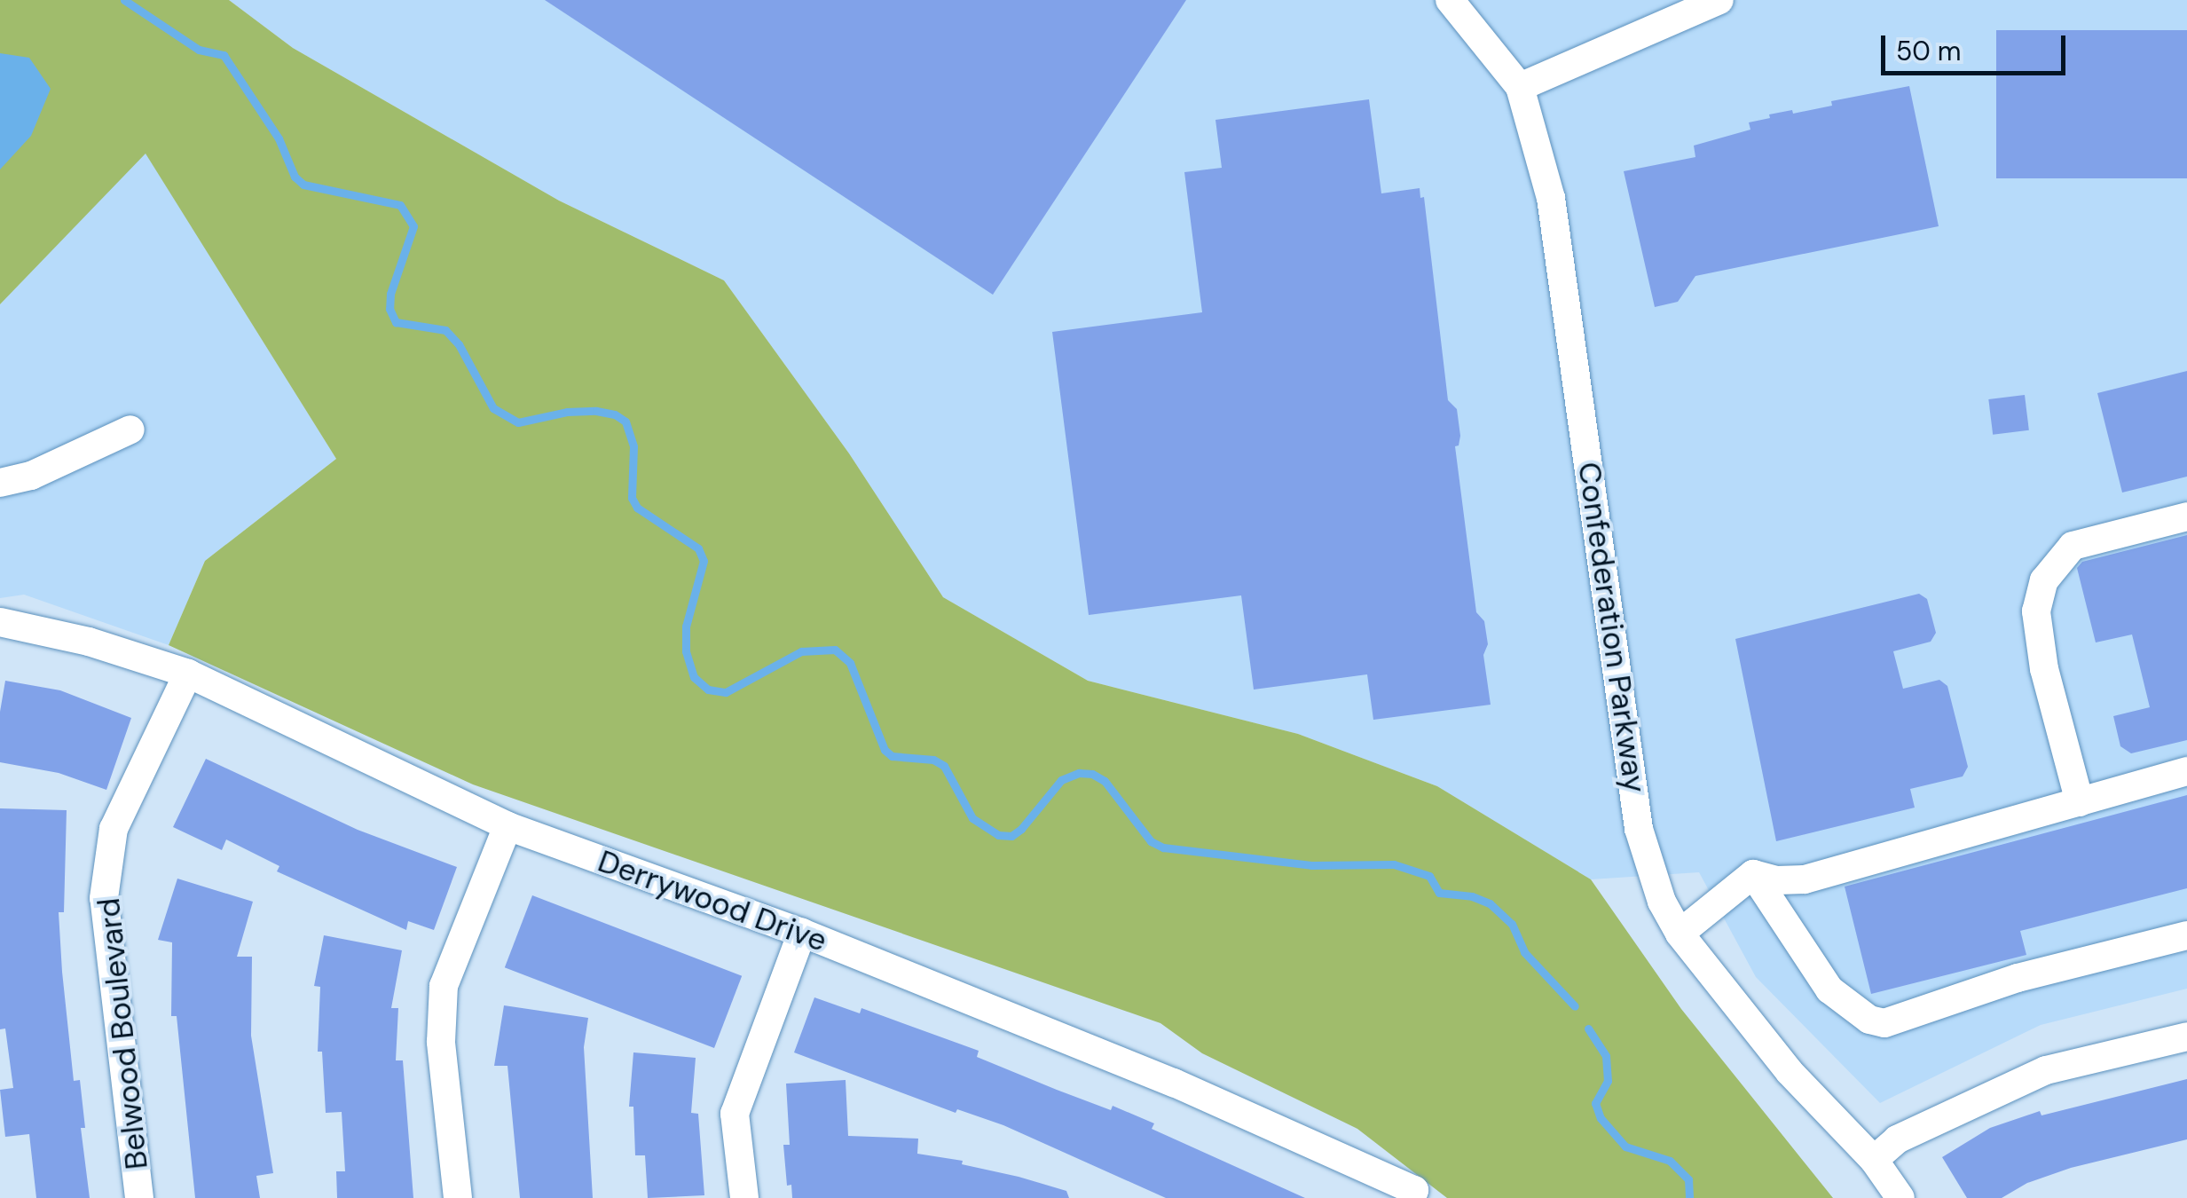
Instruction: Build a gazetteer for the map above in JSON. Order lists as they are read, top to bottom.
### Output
{
  "streets": {
    "street": ["Confederation Parkway", "Derrywood Drive", "Belwood Boulevard"]
  },
  "crossings": [
    ["Derrywood Drive", "Belwood Boulevard"]
  ],
  "scale_bar": "50 m"
}
